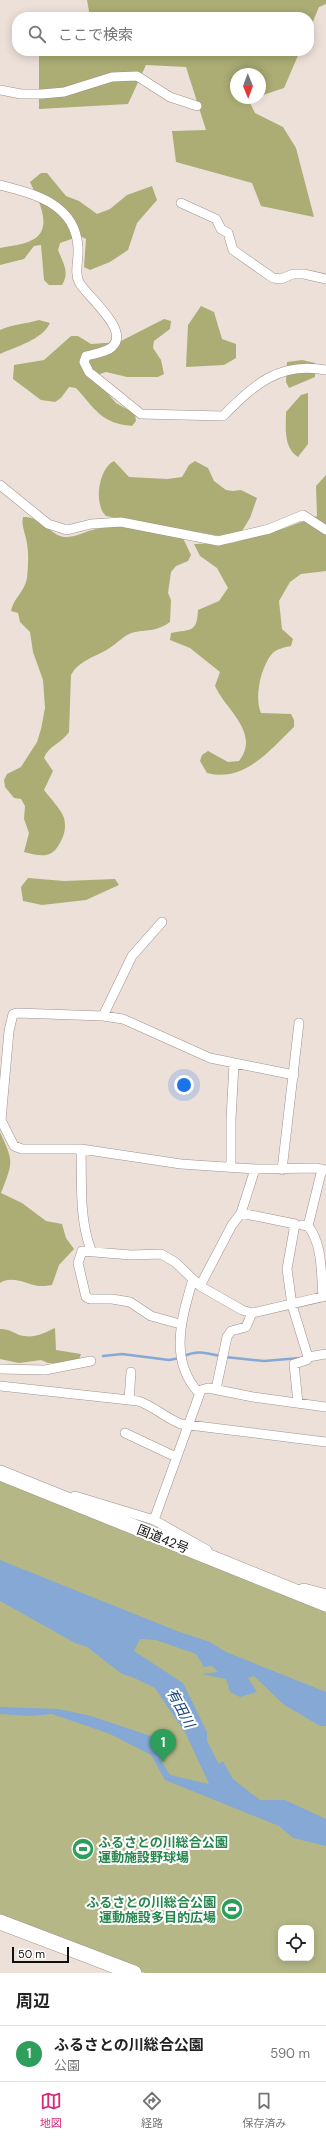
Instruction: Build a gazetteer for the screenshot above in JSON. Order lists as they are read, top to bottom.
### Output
{
  "streets": {
    "highway": ["国道42号"]
  },
  "water": ["有田川"],
  "places": {
    "sports": ["ふるさとの川総合公園 運動施設野球場", "ふるさとの川総合公園 運動施設多目的広場"]
  },
  "scale_bar": "50 m",
  "north": "bottom",
  "page": {
    "search": "ここで検索",
    "pins": "1",
    "scale": "50 m",
    "heading": "周辺",
    "list": [
      {
        "mark": "1",
        "name": "ふるさとの川総合公園",
        "note": "公園",
        "value": "590 m"
      }
    ],
    "nav": ["地図", "経路", "保存済み"]
  }
}
